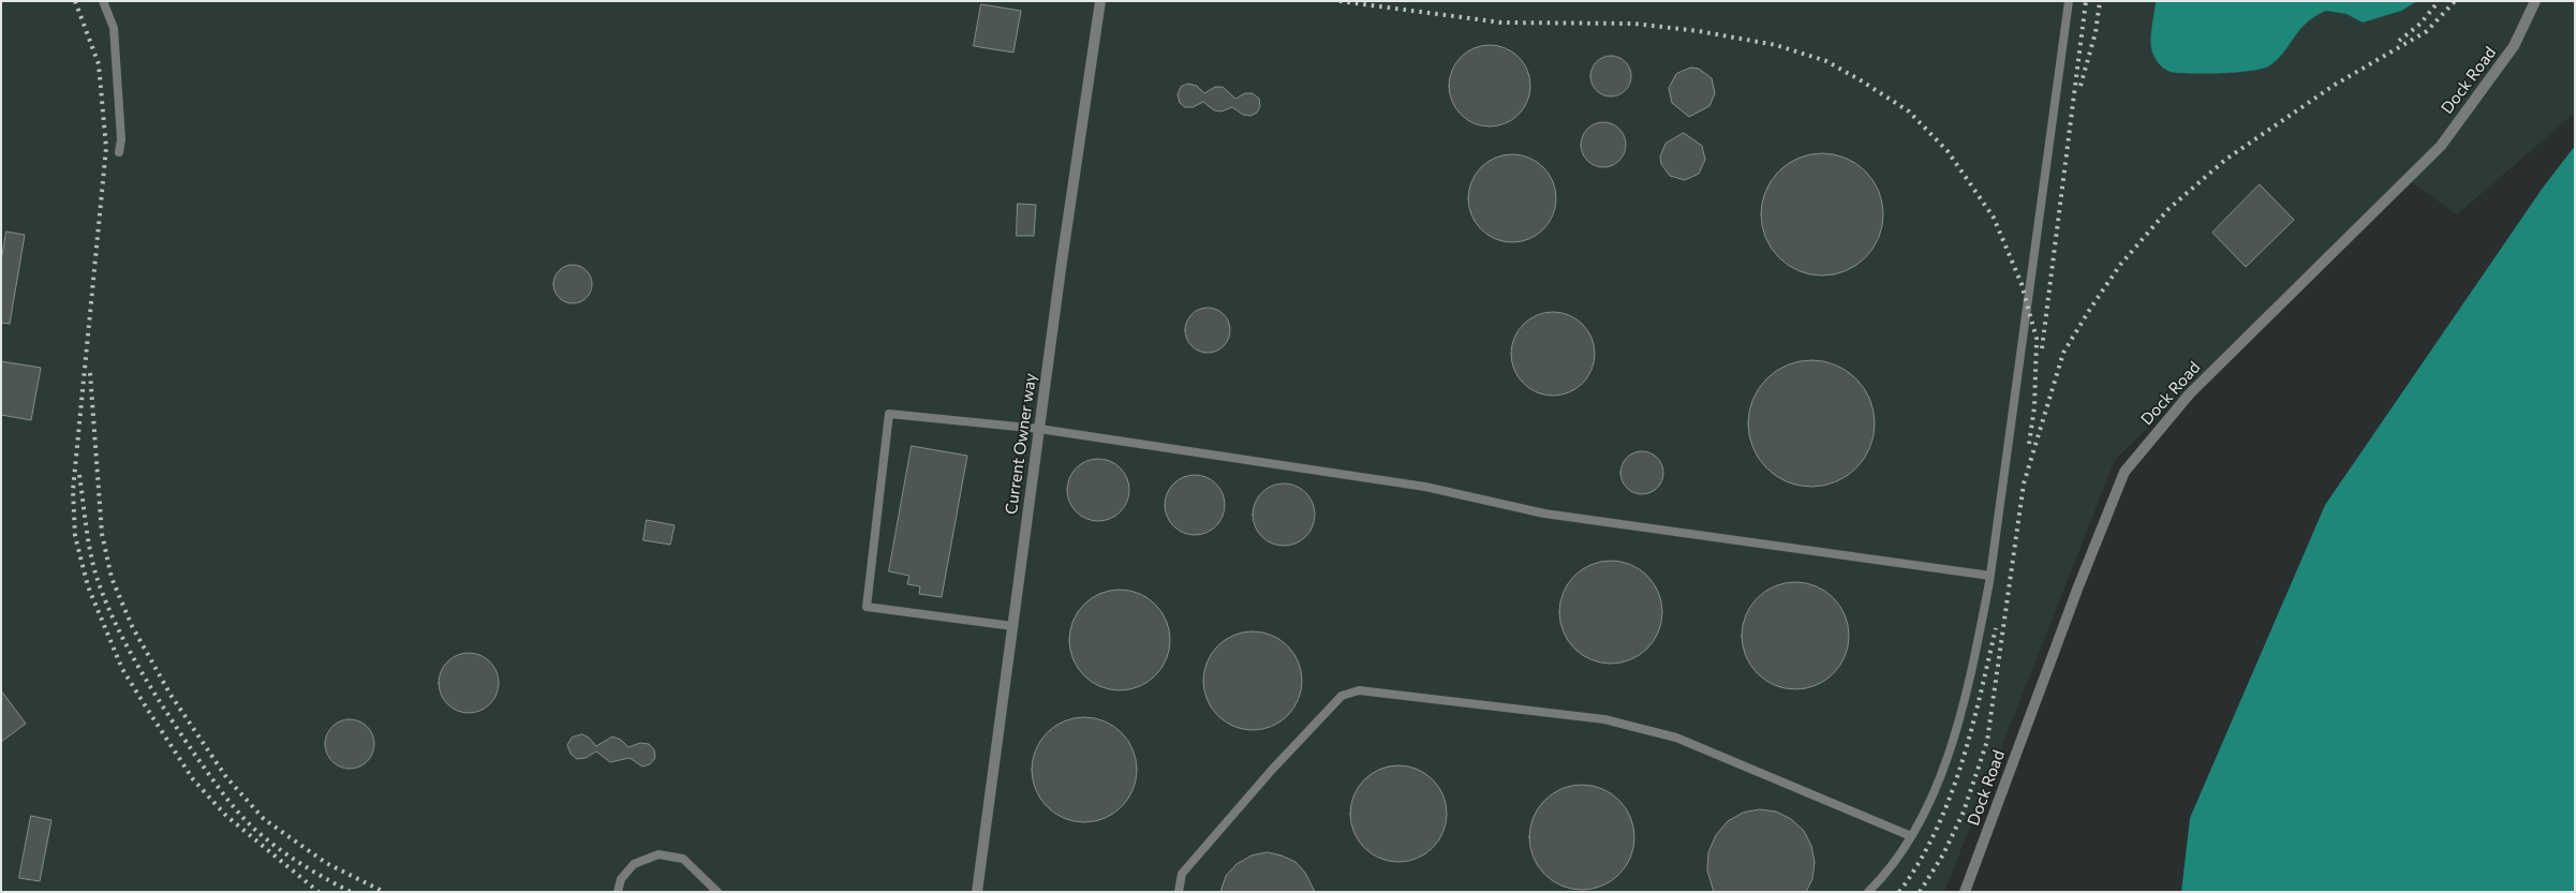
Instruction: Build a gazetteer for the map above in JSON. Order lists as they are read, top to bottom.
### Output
{
  "streets": {
    "street": ["Dock Road", "Current Owner way"]
  }
}
